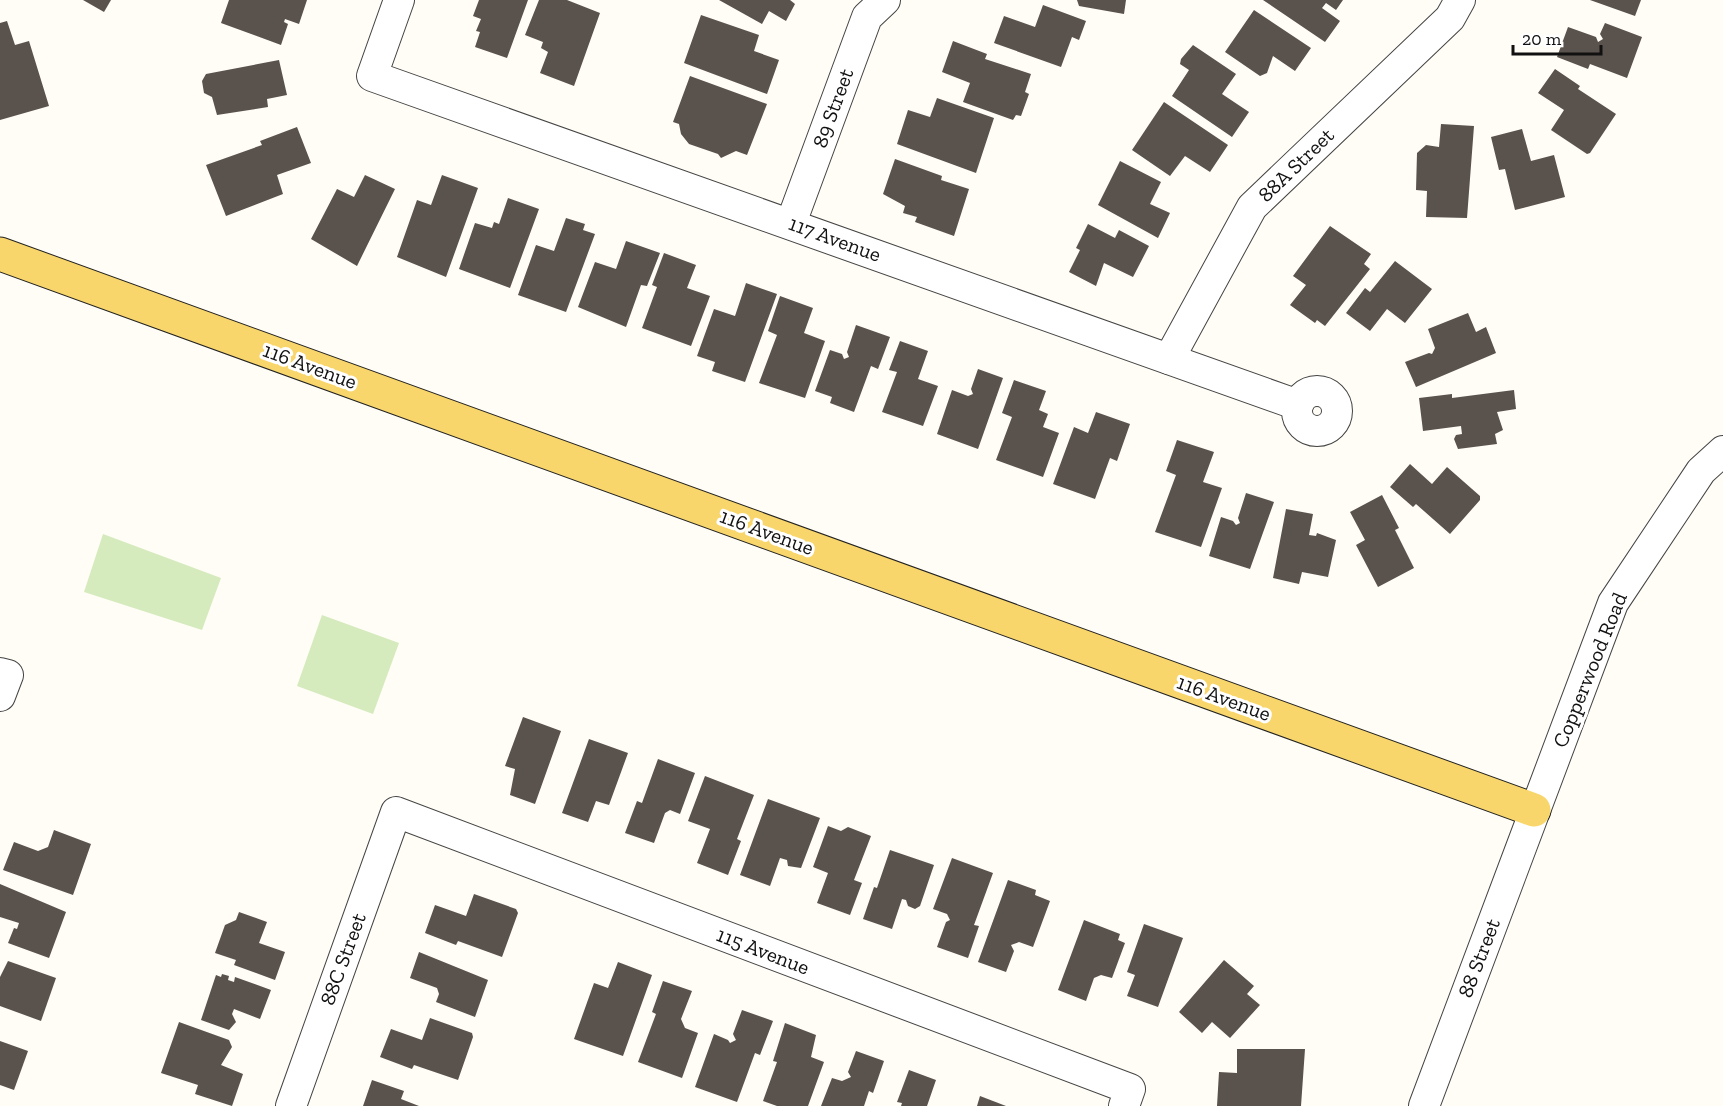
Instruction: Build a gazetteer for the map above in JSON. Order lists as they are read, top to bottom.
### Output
{
  "streets": {
    "main road": ["116 Avenue"],
    "street": [
      "89 Street",
      "88A Street",
      "117 Avenue",
      "Copperwood Road",
      "115 Avenue",
      "88 Street",
      "88C Street"
    ]
  },
  "crossings": [
    ["89 Street", "117 Avenue"],
    ["88A Street", "117 Avenue"],
    ["116 Avenue", "Copperwood Road"],
    ["116 Avenue", "88 Street"],
    ["Copperwood Road", "88 Street"],
    ["115 Avenue", "88C Street"]
  ],
  "scale_bar": "20 m"
}
